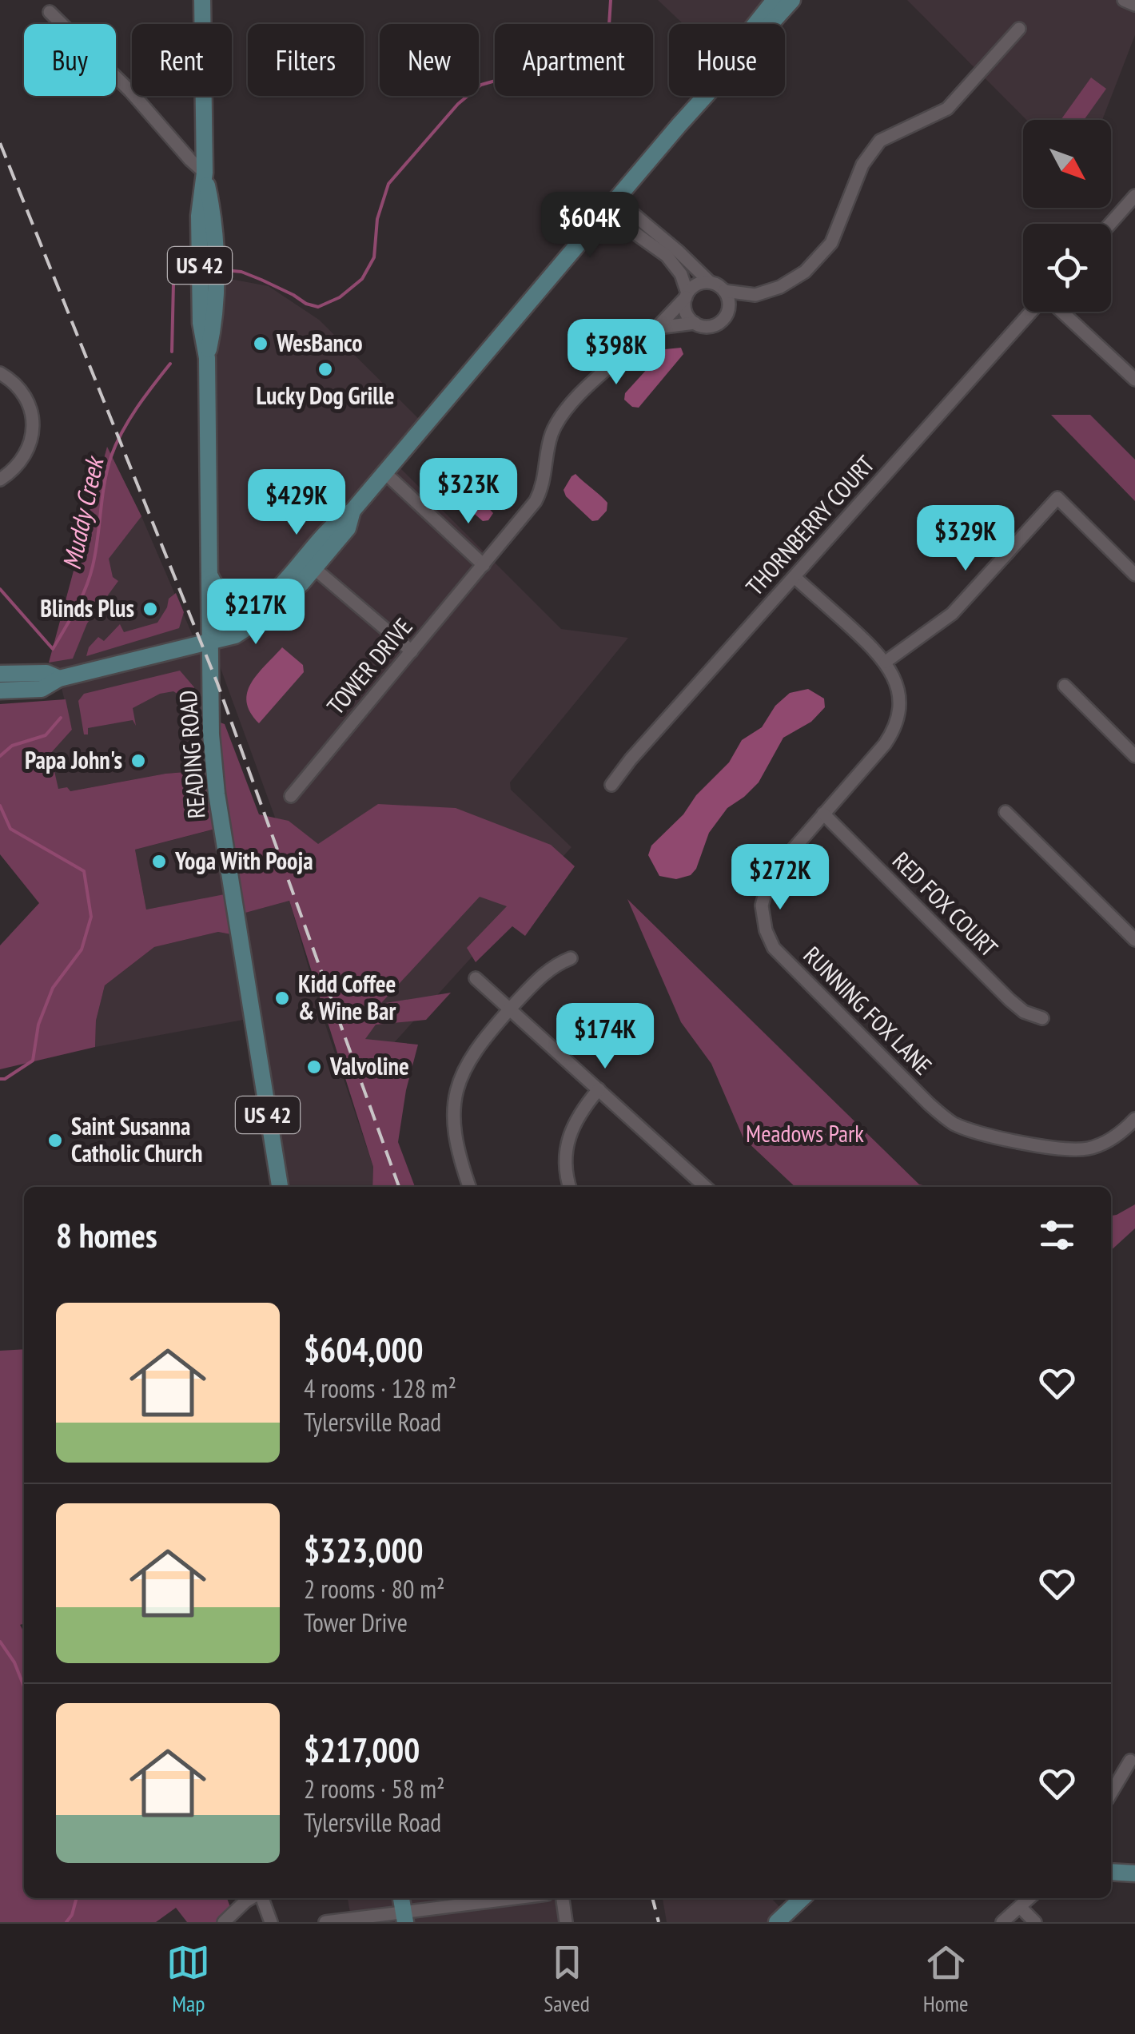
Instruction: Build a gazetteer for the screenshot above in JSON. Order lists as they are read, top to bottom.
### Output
{
  "streets": {
    "main road": ["US 42", "READING ROAD"],
    "street": [
      "THORNBERRY COURT",
      "TOWER DRIVE",
      "RED FOX COURT",
      "RUNNING FOX LANE"
    ]
  },
  "crossings": [
    ["THORNBERRY COURT", "RUNNING FOX LANE"],
    ["RED FOX COURT", "RUNNING FOX LANE"]
  ],
  "water": ["Muddy Creek"],
  "parks": ["Meadows Park"],
  "places": [
    "WesBanco",
    "Lucky Dog Grille",
    "Blinds Plus",
    "Papa John's",
    "Yoga With Pooja",
    "Kidd Coffee & Wine Bar",
    "Valvoline",
    "Saint Susanna Catholic Church"
  ],
  "north": "bottom right",
  "page": {
    "chip": [
      "Buy",
      "Rent",
      "Filters",
      "New",
      "Apartment",
      "House"
    ],
    "price": [
      "$604K",
      "$398K",
      "$323K",
      "$429K",
      "$329K",
      "$217K",
      "$272K",
      "$174K"
    ],
    "heading": "8 homes",
    "list": [
      {
        "name": "$604,000",
        "note": "4 rooms · 128 m² · Tylersville Road"
      },
      {
        "name": "$323,000",
        "note": "2 rooms · 80 m² · Tower Drive"
      },
      {
        "name": "$217,000",
        "note": "2 rooms · 58 m² · Tylersville Road"
      }
    ],
    "tabs": ["Map", "Saved", "Home"]
  }
}
